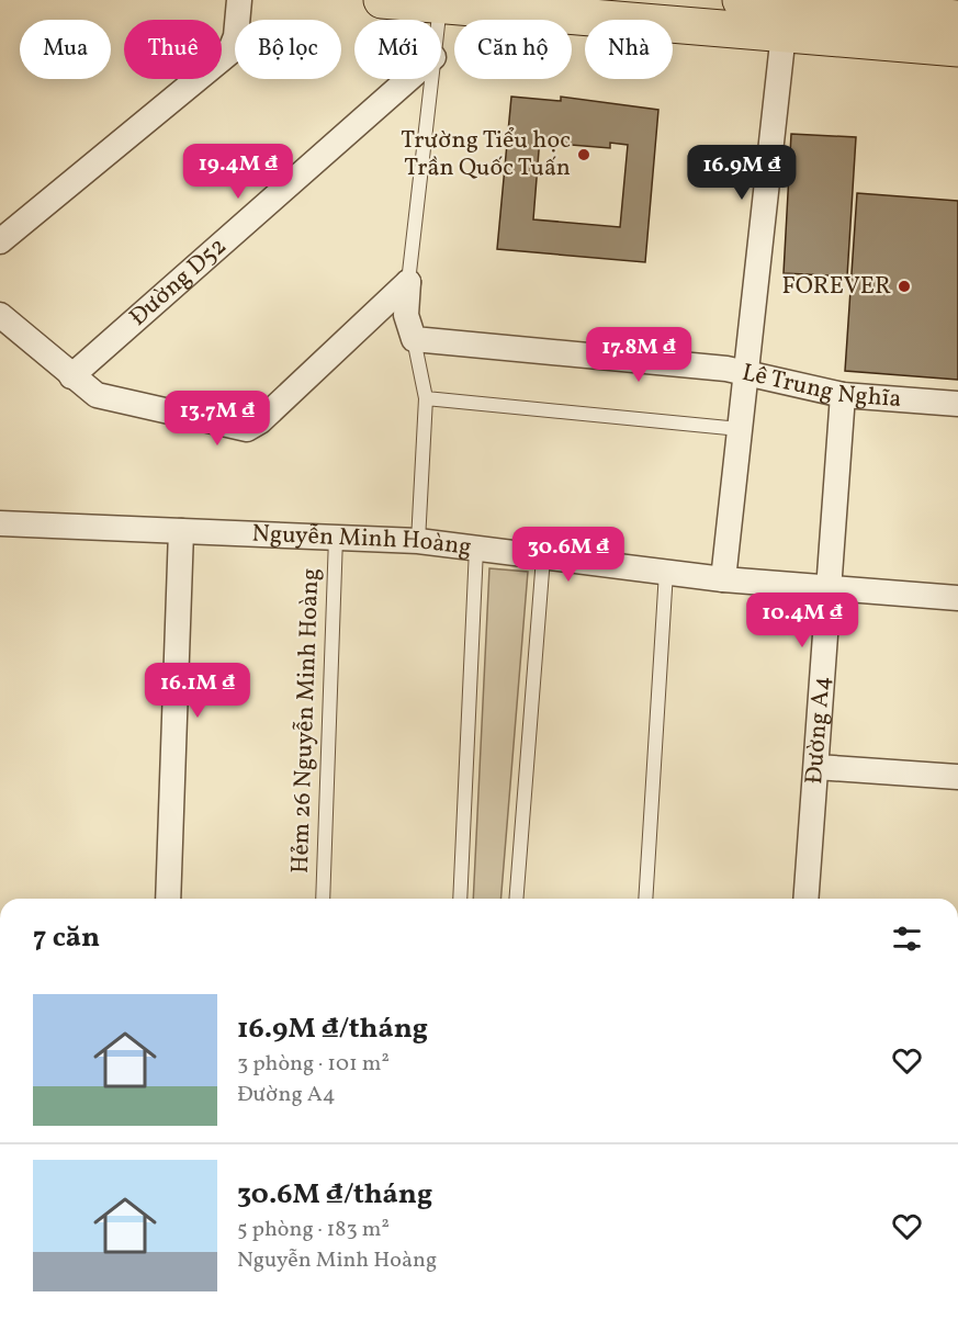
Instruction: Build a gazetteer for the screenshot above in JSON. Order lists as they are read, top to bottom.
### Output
{
  "streets": {
    "street": [
      "Đường D52",
      "Lê Trung Nghĩa",
      "Nguyễn Minh Hoàng",
      "Đường A4"
    ],
    "lane": ["Hẻm 26 Nguyễn Minh Hoàng"]
  },
  "crossings": [
    ["Lê Trung Nghĩa", "Đường A4"],
    ["Nguyễn Minh Hoàng", "Hẻm 26 Nguyễn Minh Hoàng"],
    ["Nguyễn Minh Hoàng", "Đường A4"]
  ],
  "places": ["Trường Tiểu học Trần Quốc Tuấn", "FOREVER"],
  "page": {
    "chip": [
      "Mua",
      "Thuê",
      "Bộ lọc",
      "Mới",
      "Căn hộ",
      "Nhà"
    ],
    "price": [
      "19.4M ₫",
      "16.9M ₫",
      "17.8M ₫",
      "13.7M ₫",
      "30.6M ₫",
      "10.4M ₫",
      "16.1M ₫"
    ],
    "heading": "7 căn",
    "list": [
      {
        "name": "16.9M ₫/tháng",
        "note": "3 phòng · 101 m² · Đường A4"
      },
      {
        "name": "30.6M ₫/tháng",
        "note": "5 phòng · 183 m² · Nguyễn Minh Hoàng"
      }
    ]
  }
}
